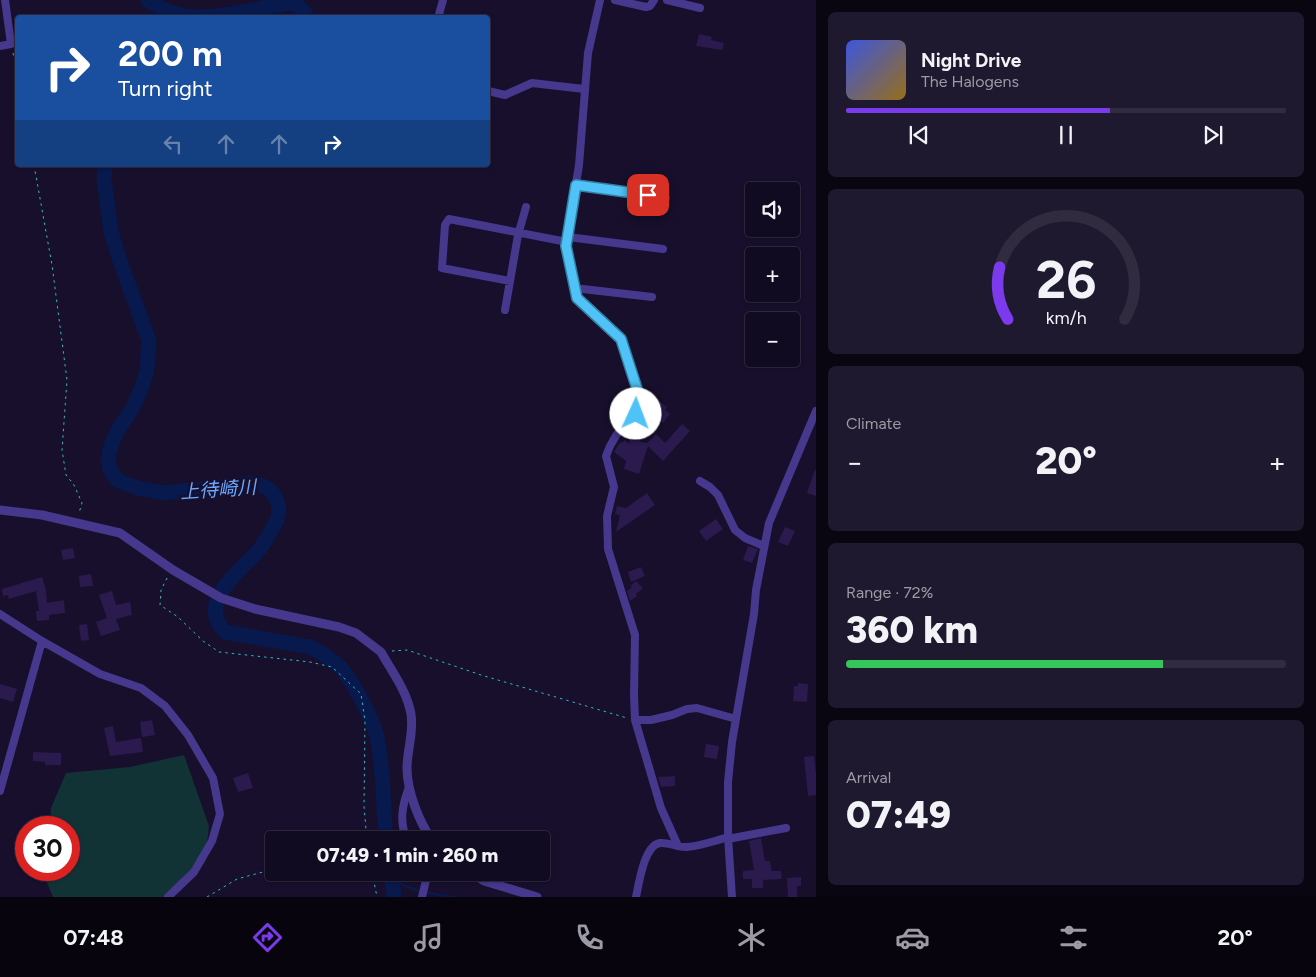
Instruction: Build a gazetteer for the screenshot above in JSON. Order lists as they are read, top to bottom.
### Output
{
  "water": ["上待崎川"],
  "page": {
    "turn": ["200 m", "Turn right"],
    "song": ["Night Drive", "The Halogens"],
    "map_buttons": ["+", "−"],
    "tile": [
      "Climate",
      ["Range · 72%", "360 km"],
      ["Arrival", "07:49"]
    ],
    "heat": ["−", "20°", "+"],
    "limit": "30",
    "trip": "07:49 · 1 min · 260 m",
    "tabs": ["07:48", "20°"],
    "gauge": ["26", "km/h"]
  }
}
